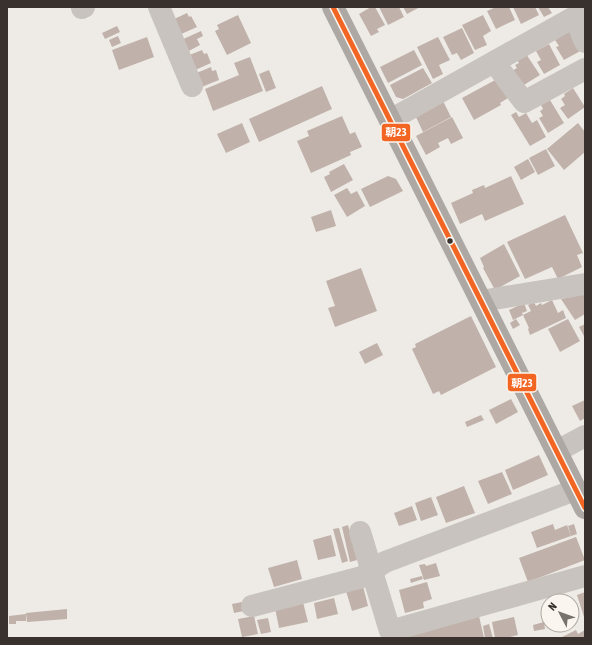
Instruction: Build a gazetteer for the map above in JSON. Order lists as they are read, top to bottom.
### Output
{
  "lines": ["transit line 朝23"],
  "north": "top left"
}
